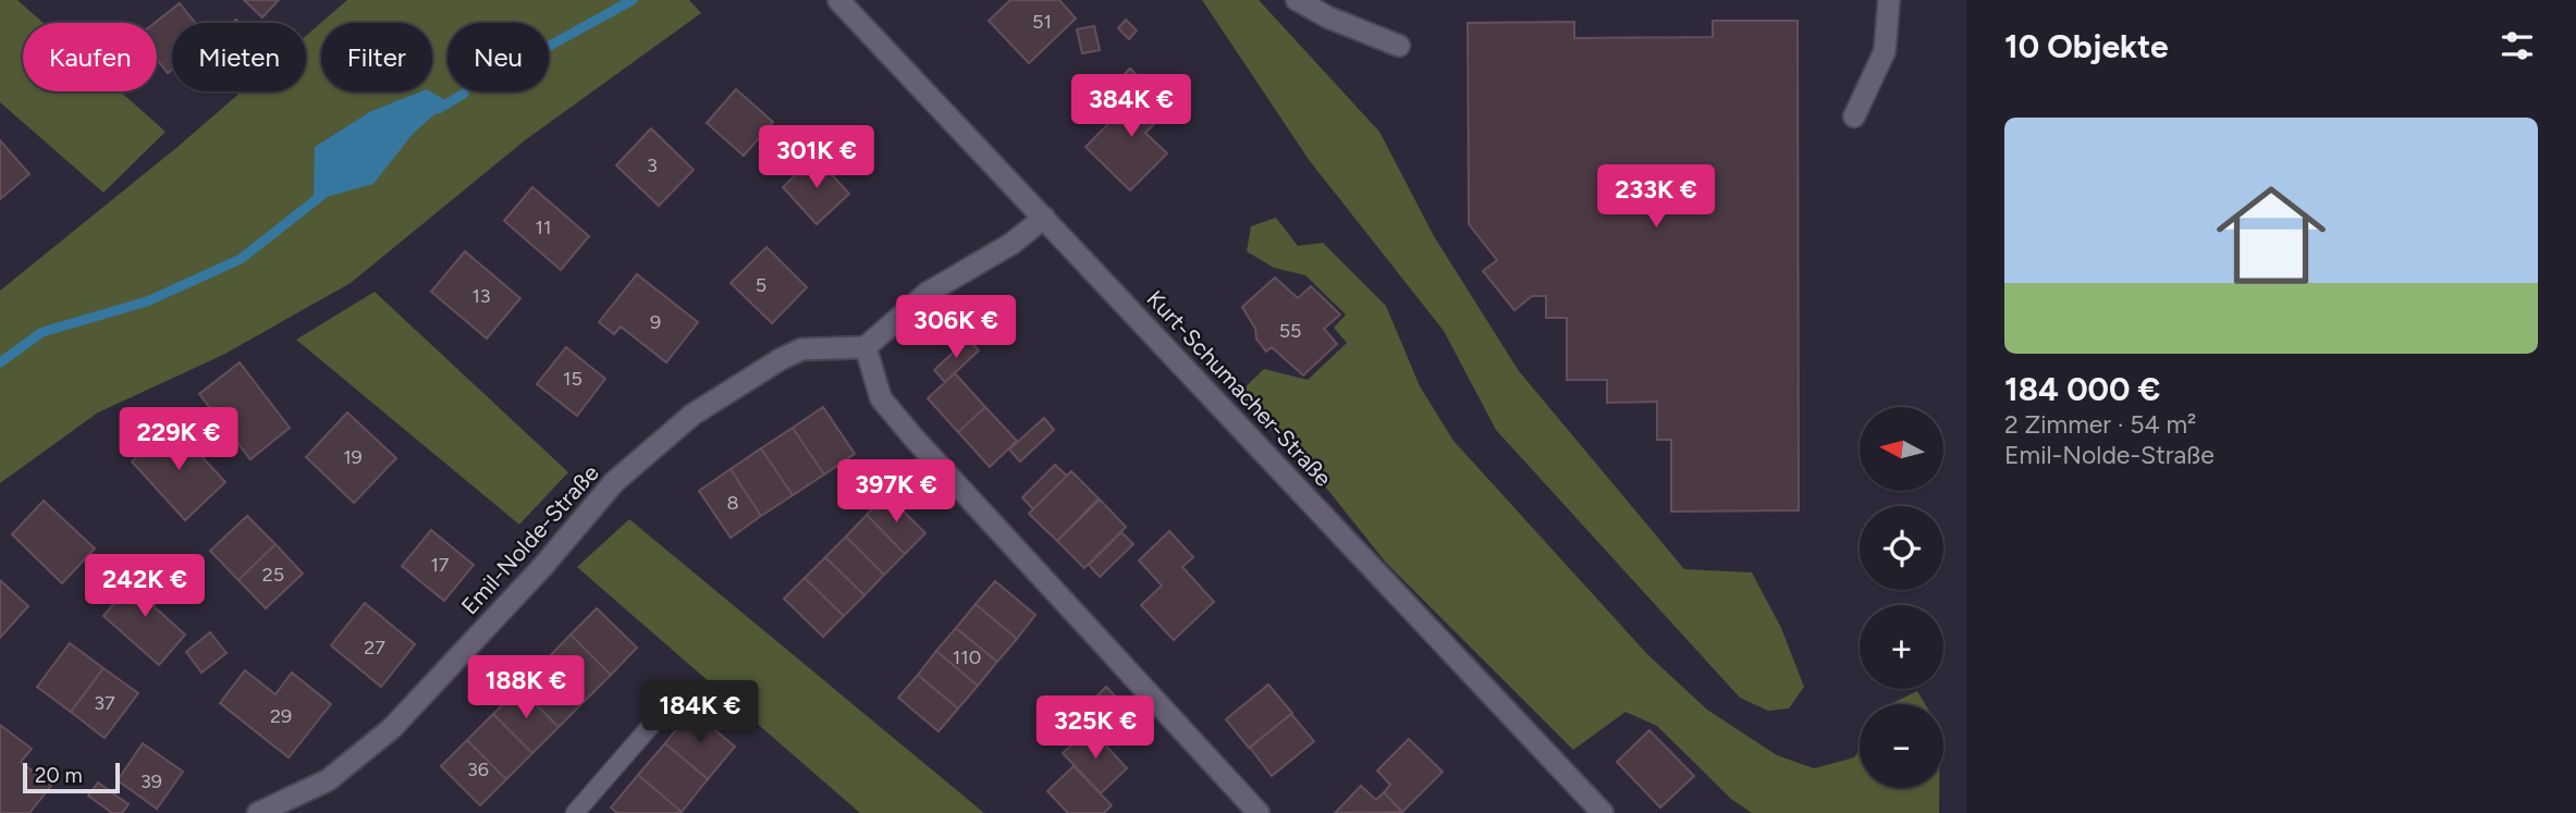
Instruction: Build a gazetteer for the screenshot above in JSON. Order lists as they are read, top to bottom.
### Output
{
  "streets": {
    "street": ["Kurt-Schumacher-Straße", "Emil-Nolde-Straße"]
  },
  "house_numbers": [
    "51",
    "3",
    "11",
    "5",
    "13",
    "9",
    "55",
    "15",
    "19",
    "8",
    "17",
    "25",
    "27",
    "110",
    "37",
    "29",
    "36",
    "39"
  ],
  "scale_bar": "20 m",
  "north": "left",
  "page": {
    "heading": "10 Objekte",
    "chip": [
      "Kaufen",
      "Mieten",
      "Filter",
      "Neu"
    ],
    "price": [
      "384K €",
      "301K €",
      "233K €",
      "306K €",
      "229K €",
      "397K €",
      "242K €",
      "188K €",
      "184K €",
      "325K €"
    ],
    "list": [
      {
        "name": "184 000 €",
        "note": "2 Zimmer · 54 m² · Emil-Nolde-Straße"
      }
    ],
    "map_buttons": ["+", "−"],
    "scale": "20 m"
  }
}
